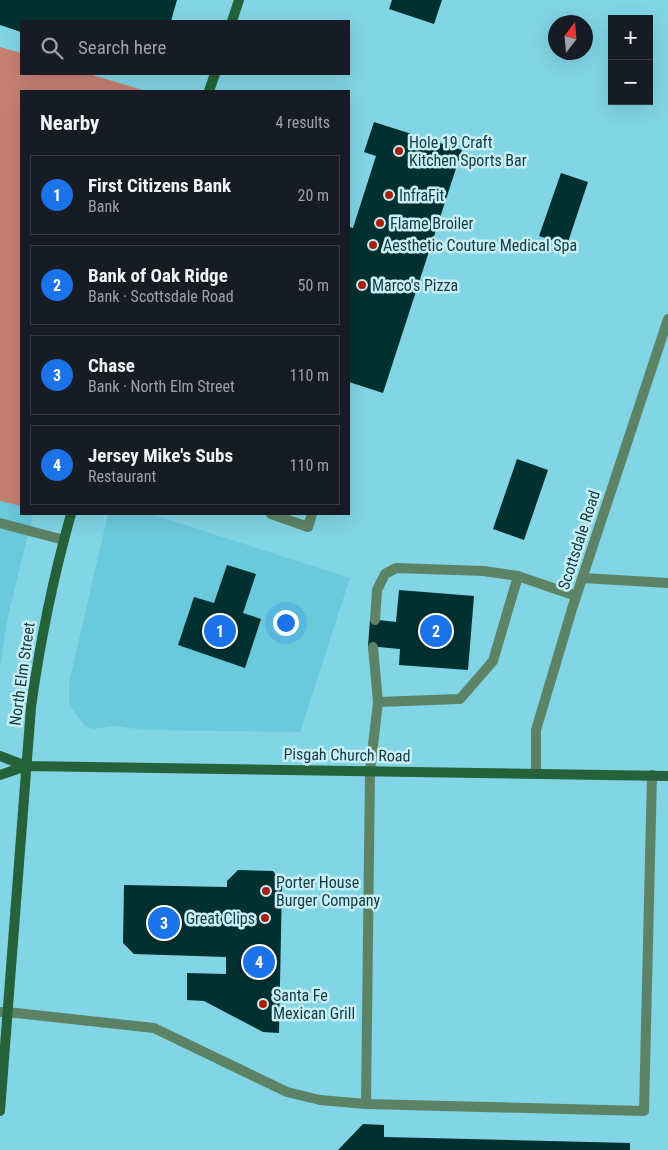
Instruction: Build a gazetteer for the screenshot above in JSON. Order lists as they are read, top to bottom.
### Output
{
  "streets": {
    "main road": ["North Elm Street", "Pisgah Church Road"],
    "street": ["Scottsdale Road"]
  },
  "crossings": [
    ["Scottsdale Road", "Pisgah Church Road"],
    ["North Elm Street", "Pisgah Church Road"]
  ],
  "places": [
    "Hole 19 Craft Kitchen Sports Bar",
    "InfraFit",
    "Flame Broiler",
    "Aesthetic Couture Medical Spa",
    "Marco's Pizza",
    "Porter House Burger Company",
    "Great Clips",
    "Santa Fe Mexican Grill"
  ],
  "north": "top",
  "page": {
    "map_buttons": ["+", "−"],
    "search": "Search here",
    "heading": ["Nearby", "4 results"],
    "list": [
      {
        "mark": "1",
        "name": "First Citizens Bank",
        "note": "Bank",
        "value": "20 m"
      },
      {
        "mark": "2",
        "name": "Bank of Oak Ridge",
        "note": "Bank · Scottsdale Road",
        "value": "50 m"
      },
      {
        "mark": "3",
        "name": "Chase",
        "note": "Bank · North Elm Street",
        "value": "110 m"
      },
      {
        "mark": "4",
        "name": "Jersey Mike's Subs",
        "note": "Restaurant",
        "value": "110 m"
      }
    ],
    "pins": [
      "1",
      "2",
      "3",
      "4"
    ]
  }
}
